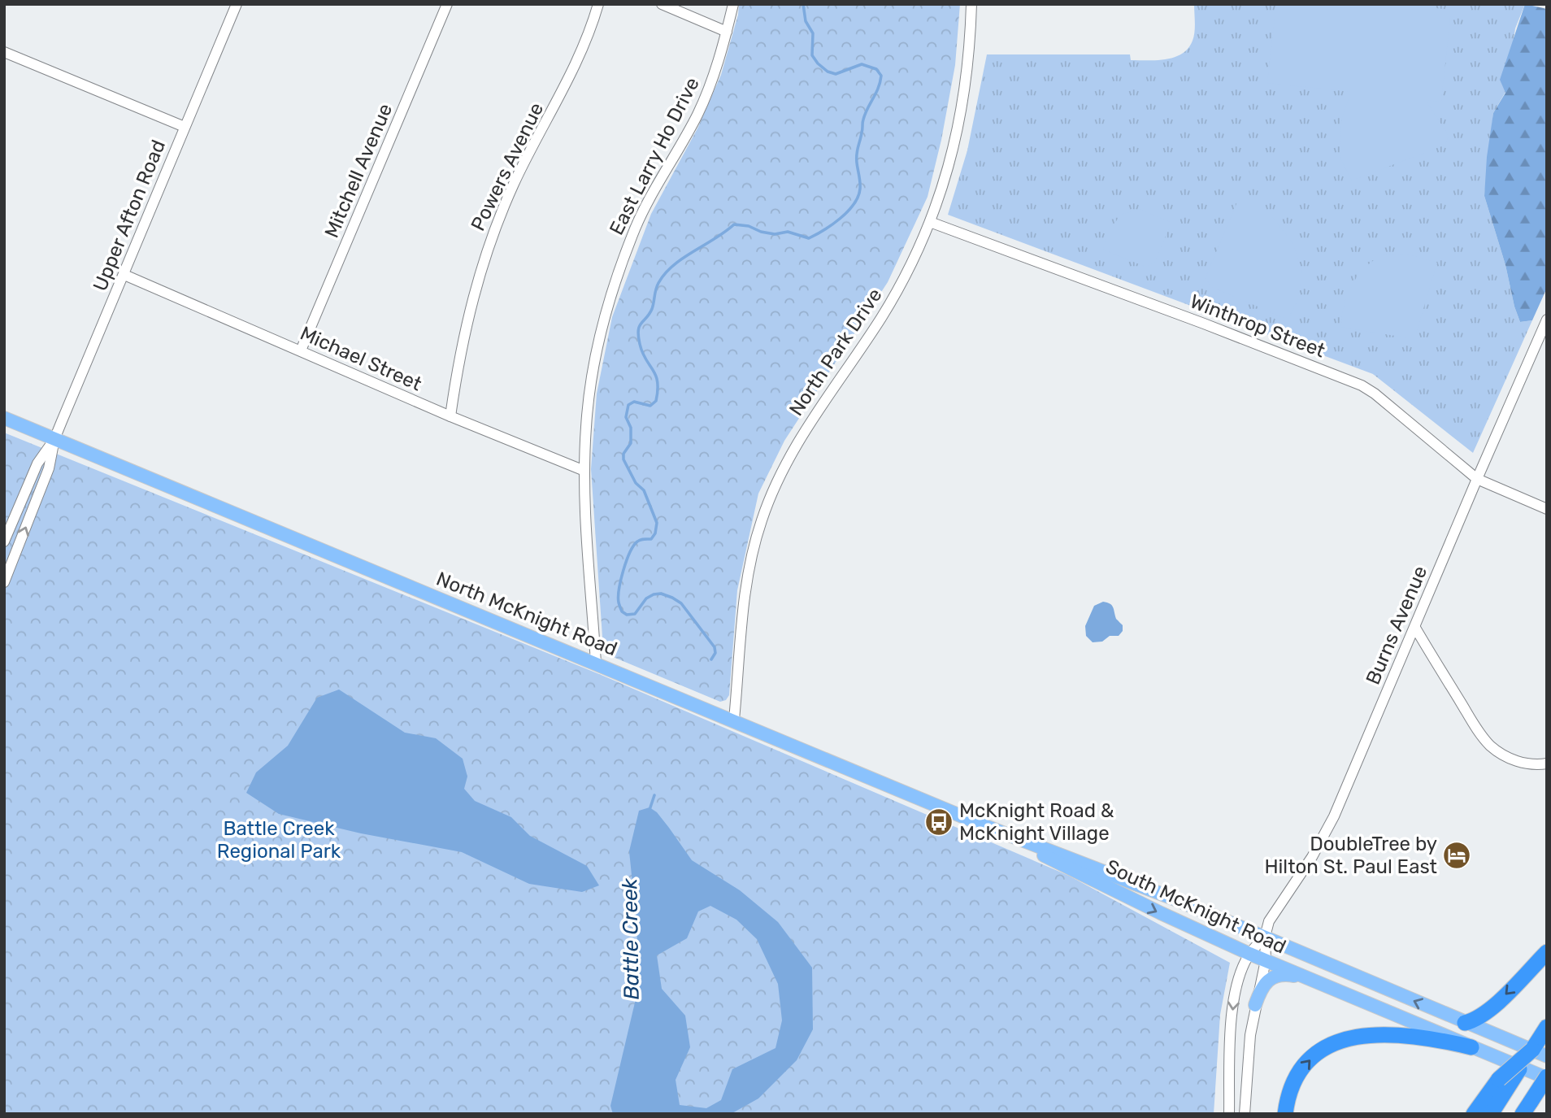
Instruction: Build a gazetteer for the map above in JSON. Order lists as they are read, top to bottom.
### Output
{
  "streets": {
    "main road": ["North McKnight Road", "South McKnight Road"],
    "street": [
      "East Larry Ho Drive",
      "Powers Avenue",
      "Mitchell Avenue",
      "Upper Afton Road",
      "Winthrop Street",
      "North Park Drive",
      "Michael Street",
      "Burns Avenue"
    ]
  },
  "crossings": [
    ["East Larry Ho Drive", "Michael Street"],
    ["East Larry Ho Drive", "North McKnight Road"],
    ["Powers Avenue", "Michael Street"],
    ["Mitchell Avenue", "Michael Street"],
    ["Upper Afton Road", "Michael Street"],
    ["Upper Afton Road", "North McKnight Road"],
    ["Winthrop Street", "North Park Drive"],
    ["Winthrop Street", "Burns Avenue"],
    ["North Park Drive", "North McKnight Road"],
    ["North McKnight Road", "South McKnight Road"],
    ["Burns Avenue", "South McKnight Road"]
  ],
  "water": ["Battle Creek"],
  "parks": ["Battle Creek Regional Park"],
  "places": {
    "bus stop": ["McKnight Road & McKnight Village"],
    "hotel": ["DoubleTree by Hilton St. Paul East"]
  }
}
